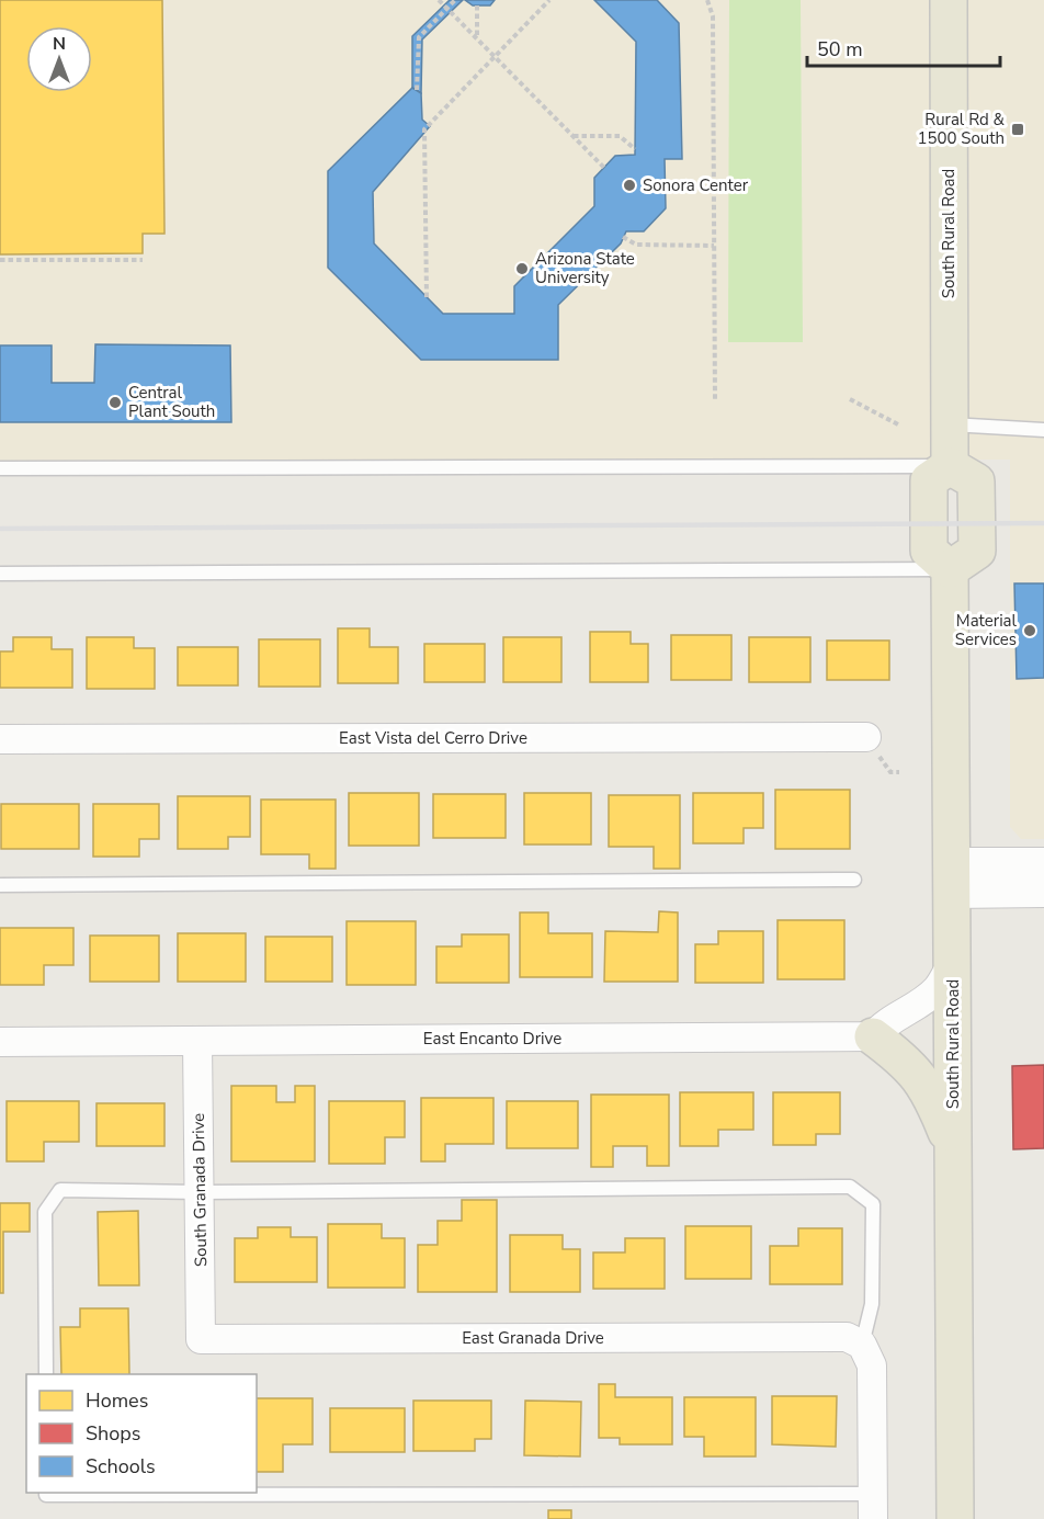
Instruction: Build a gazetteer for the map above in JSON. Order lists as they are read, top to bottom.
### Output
{
  "streets": {
    "main road": ["South Rural Road"],
    "street": [
      "East Vista del Cerro Drive",
      "East Encanto Drive",
      "South Granada Drive",
      "East Granada Drive"
    ]
  },
  "crossings": [
    ["East Encanto Drive", "South Granada Drive"],
    ["South Granada Drive", "East Granada Drive"]
  ],
  "places": {
    "transit": ["Rural Rd & 1500 South"],
    "other": [
      "Sonora Center",
      "Arizona State University",
      "Central Plant South",
      "Material Services"
    ]
  },
  "legend": ["Homes", "Shops", "Schools"],
  "scale_bar": "50 m",
  "north": "top"
}
